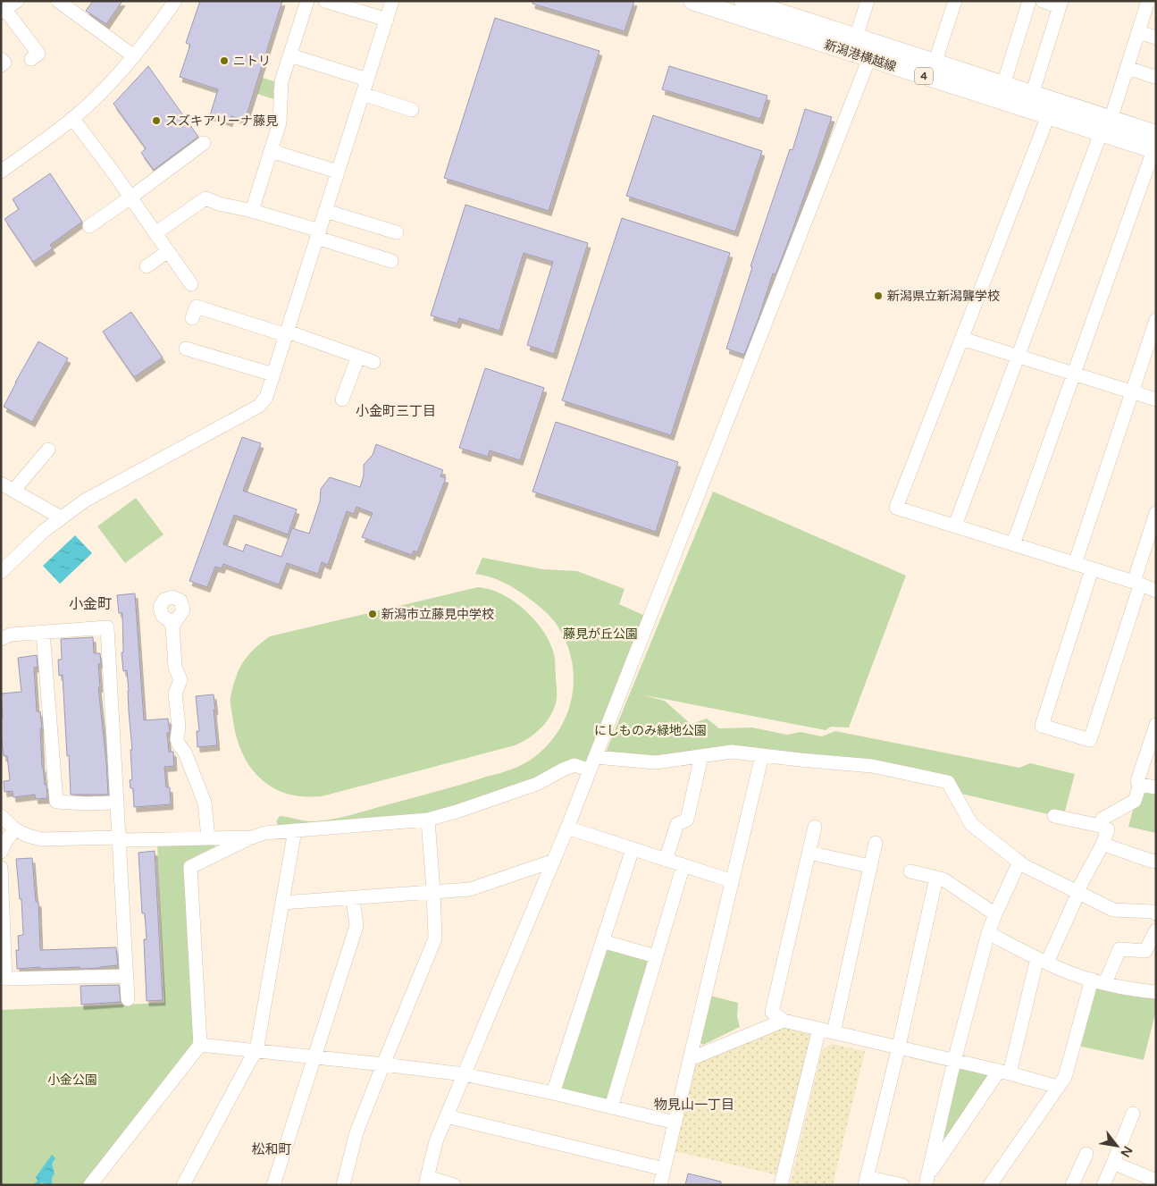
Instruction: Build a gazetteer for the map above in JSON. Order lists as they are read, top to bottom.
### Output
{
  "streets": {
    "main road": ["新潟港横越線", "4"]
  },
  "districts": [
    "小金町三丁目",
    "小金町",
    "物見山一丁目",
    "松和町"
  ],
  "parks": ["藤見が丘公園", "にしものみ緑地公園", "小金公園"],
  "places": [
    "ニトリ",
    "スズキアリーナ藤見",
    "新潟県立新潟聾学校",
    "新潟市立藤見中学校"
  ],
  "north": "bottom right"
}
